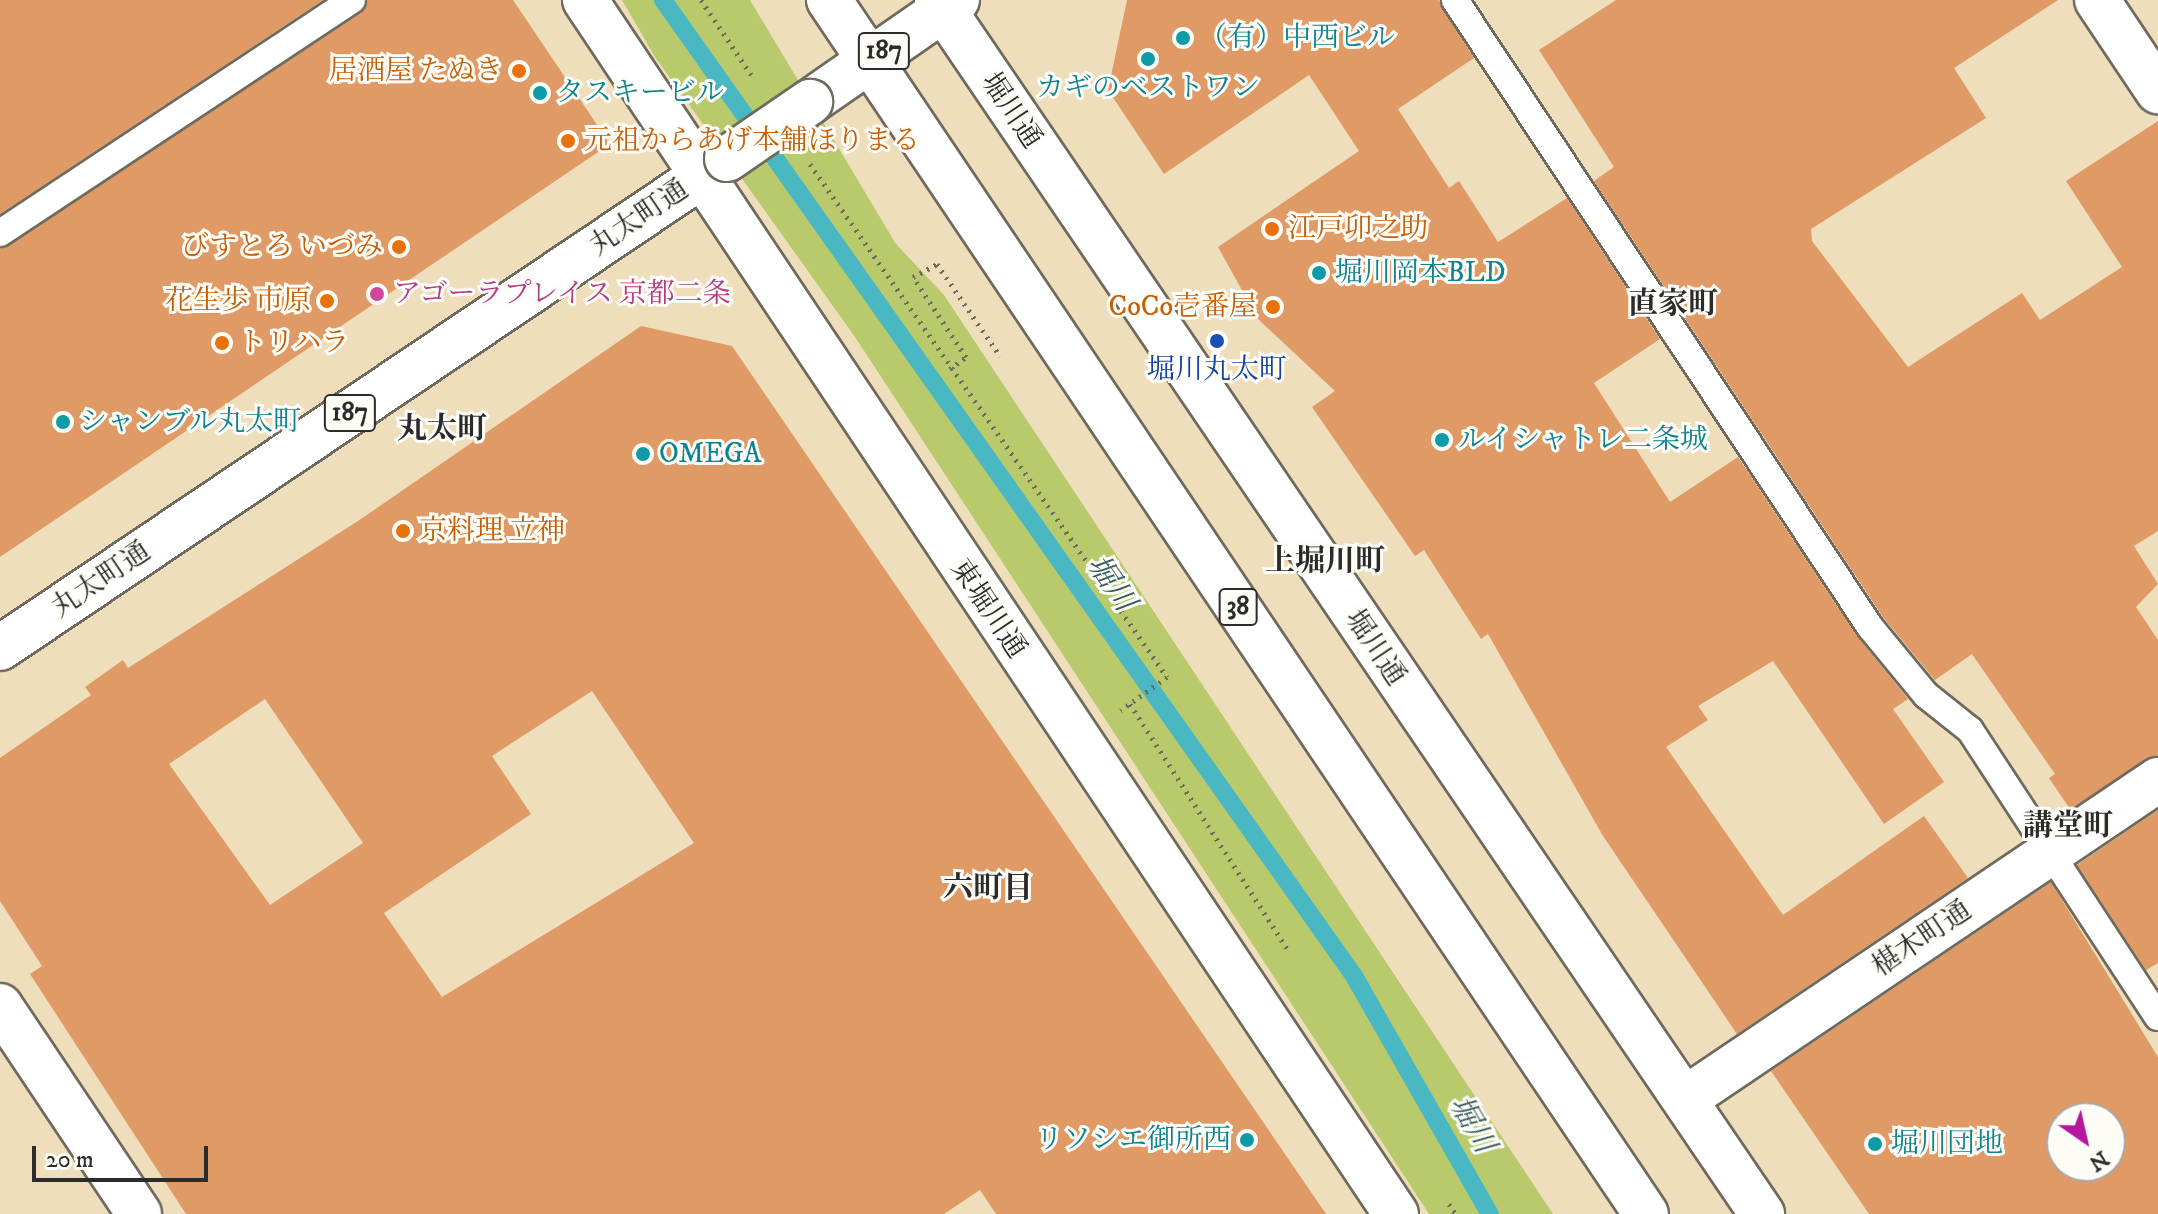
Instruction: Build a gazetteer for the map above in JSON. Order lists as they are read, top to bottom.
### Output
{
  "streets": {
    "main road": [
      "187",
      "堀川通",
      "丸太町通",
      "38",
      "東堀川通",
      "椹木町通"
    ]
  },
  "crossings": [
    ["堀川通", "丸太町通"],
    ["堀川通", "椹木町通"],
    ["丸太町通", "38"],
    ["丸太町通", "東堀川通"]
  ],
  "districts": [
    "直家町",
    "丸太町",
    "上堀川町",
    "講堂町",
    "六町目"
  ],
  "water": ["堀川"],
  "places": [
    "（有）中西ビル",
    "カギのベストワン",
    "居酒屋 たぬき",
    "タスキービル",
    "元祖からあげ本舗ほりまる",
    "江戸卯之助",
    "びすとろ いづみ",
    "堀川岡本BLD",
    "アゴーラプレイス 京都二条",
    "花生歩 市原",
    "CoCo壱番屋",
    "堀川丸太町",
    "トリハラ",
    "シャンブル丸太町",
    "ルイシャトレ二条城",
    "OMEGA",
    "京料理 立神",
    "リソシエ御所西",
    "堀川団地"
  ],
  "scale_bar": "20 m",
  "north": "bottom right"
}
